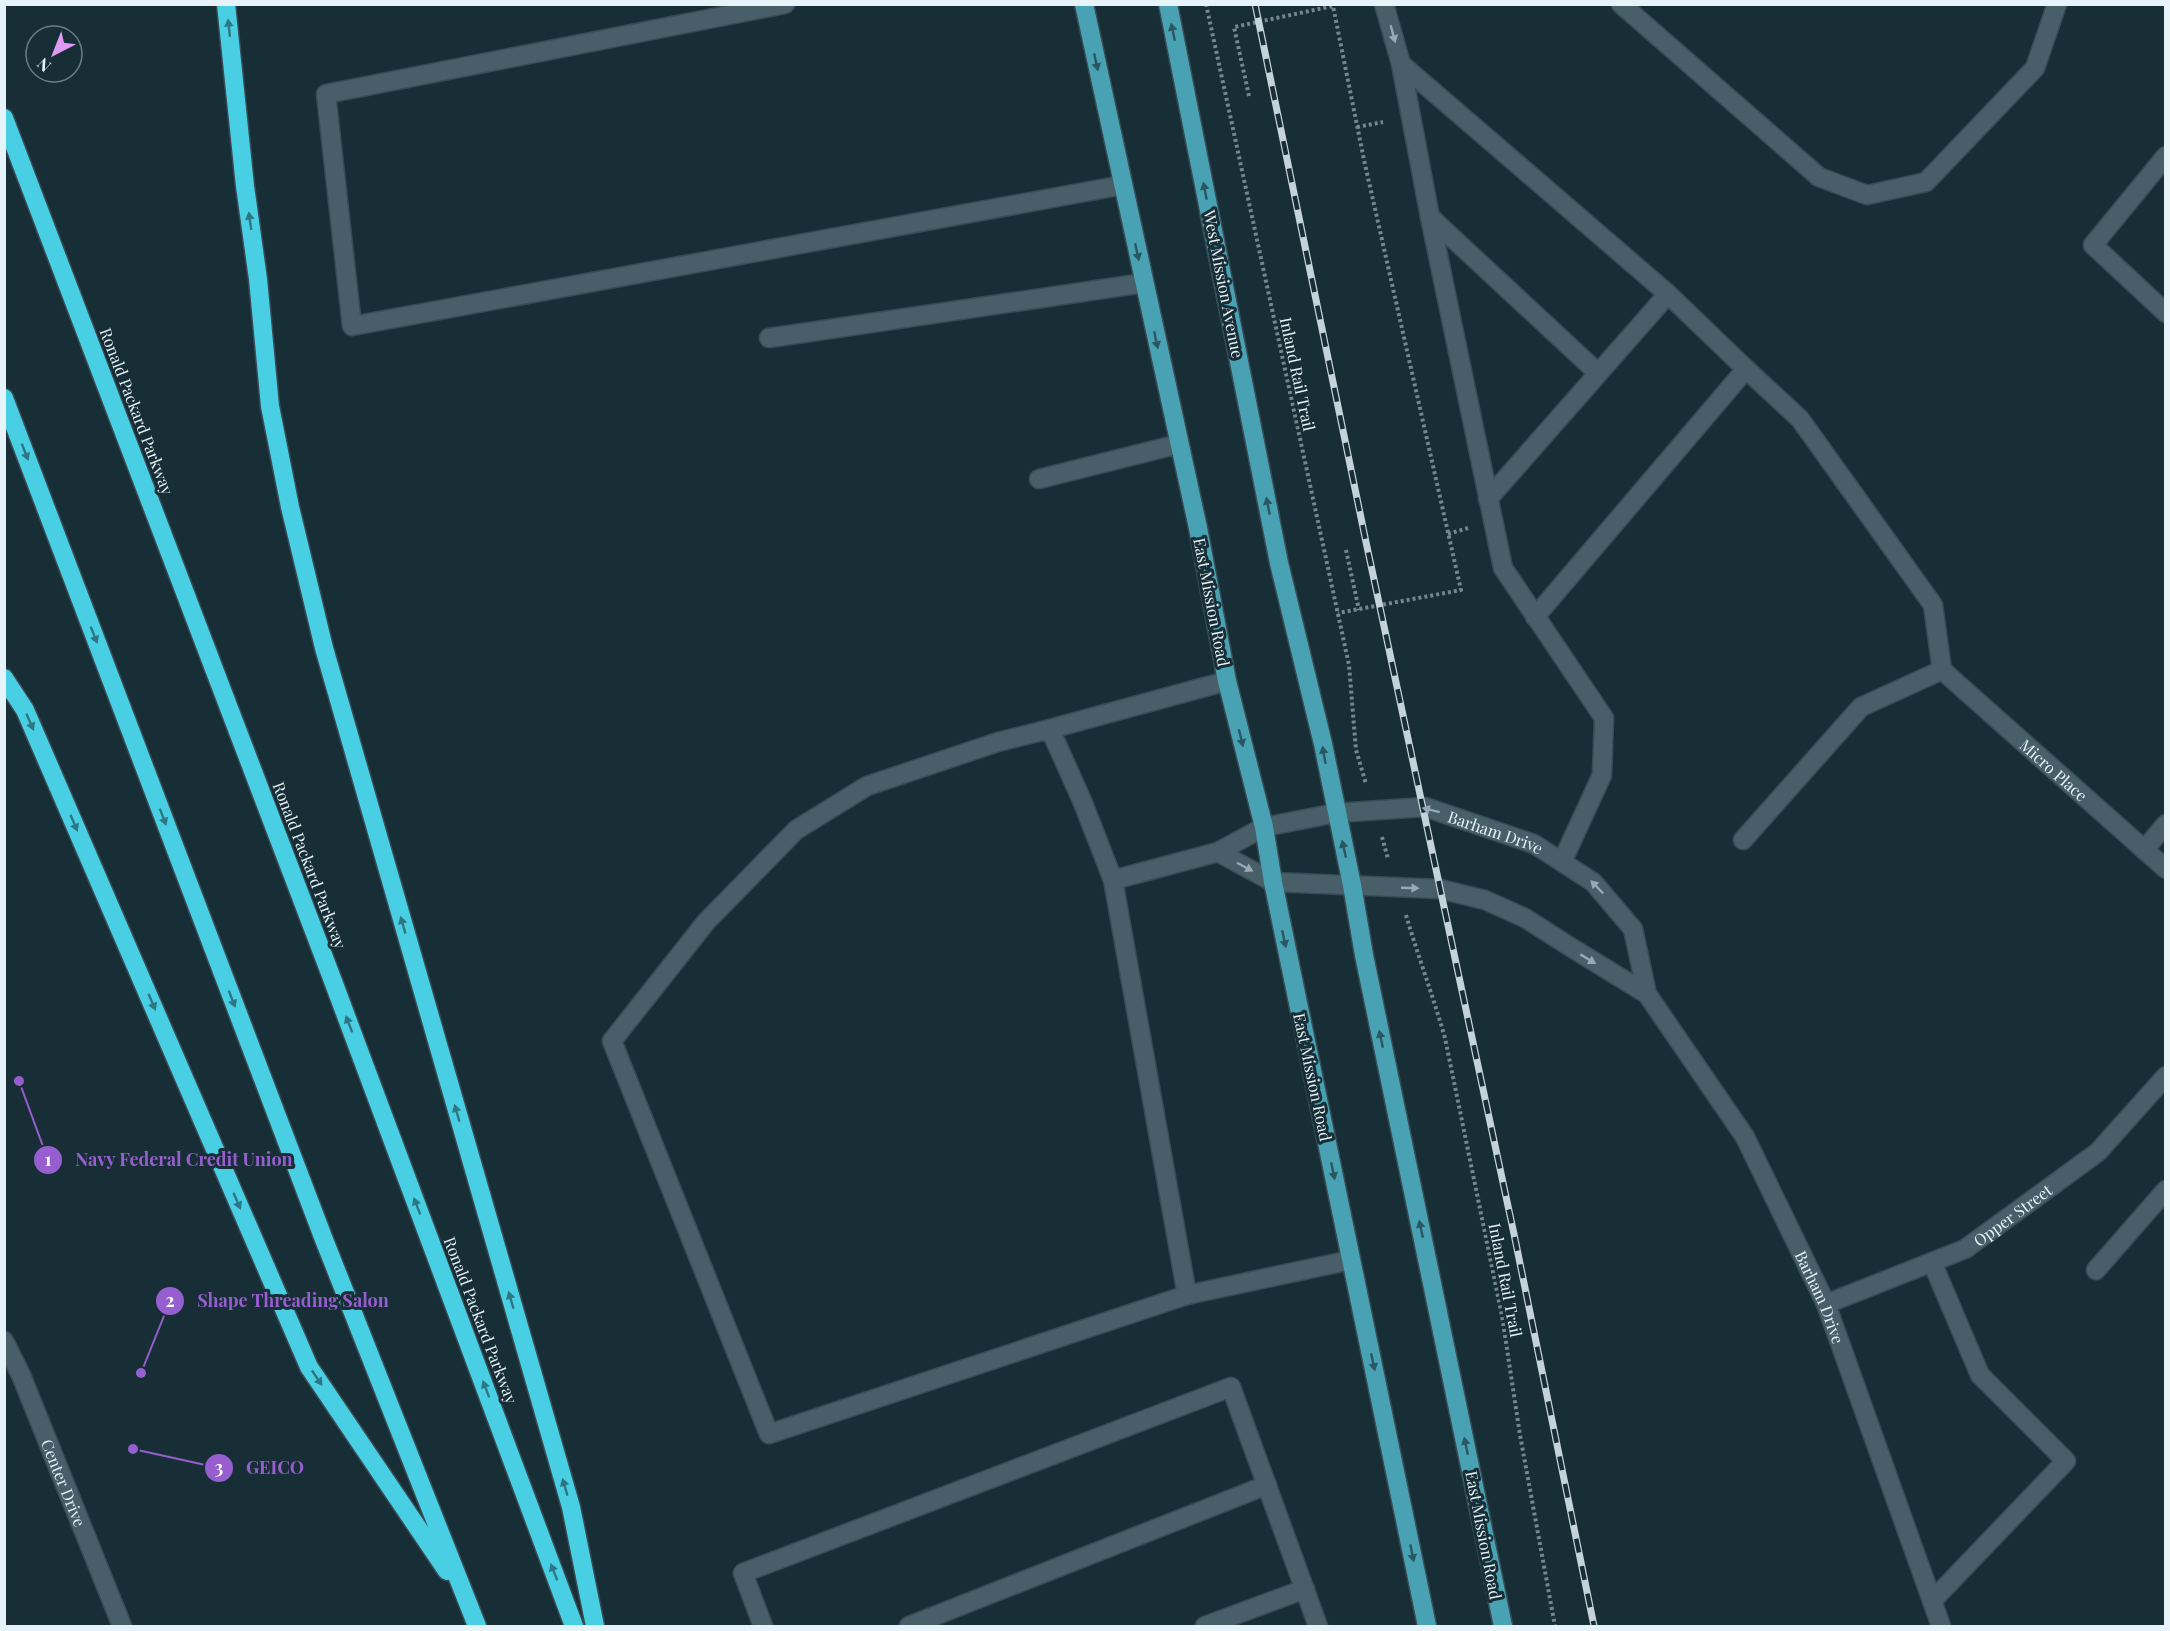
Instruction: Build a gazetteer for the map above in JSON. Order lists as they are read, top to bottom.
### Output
{
  "streets": {
    "highway": ["Ronald Packard Parkway"],
    "main road": ["West Mission Avenue", "East Mission Road"],
    "street": [
      "Micro Place",
      "Barham Drive",
      "Opper Street",
      "Center Drive"
    ],
    "path": ["Inland Rail Trail"]
  },
  "crossings": [
    ["West Mission Avenue", "East Mission Road"],
    ["Inland Rail Trail", "Barham Drive"],
    ["East Mission Road", "Barham Drive"],
    ["Barham Drive", "Opper Street"]
  ],
  "places": ["Navy Federal Credit Union", "Shape Threading Salon", "GEICO"],
  "north": "bottom left"
}
